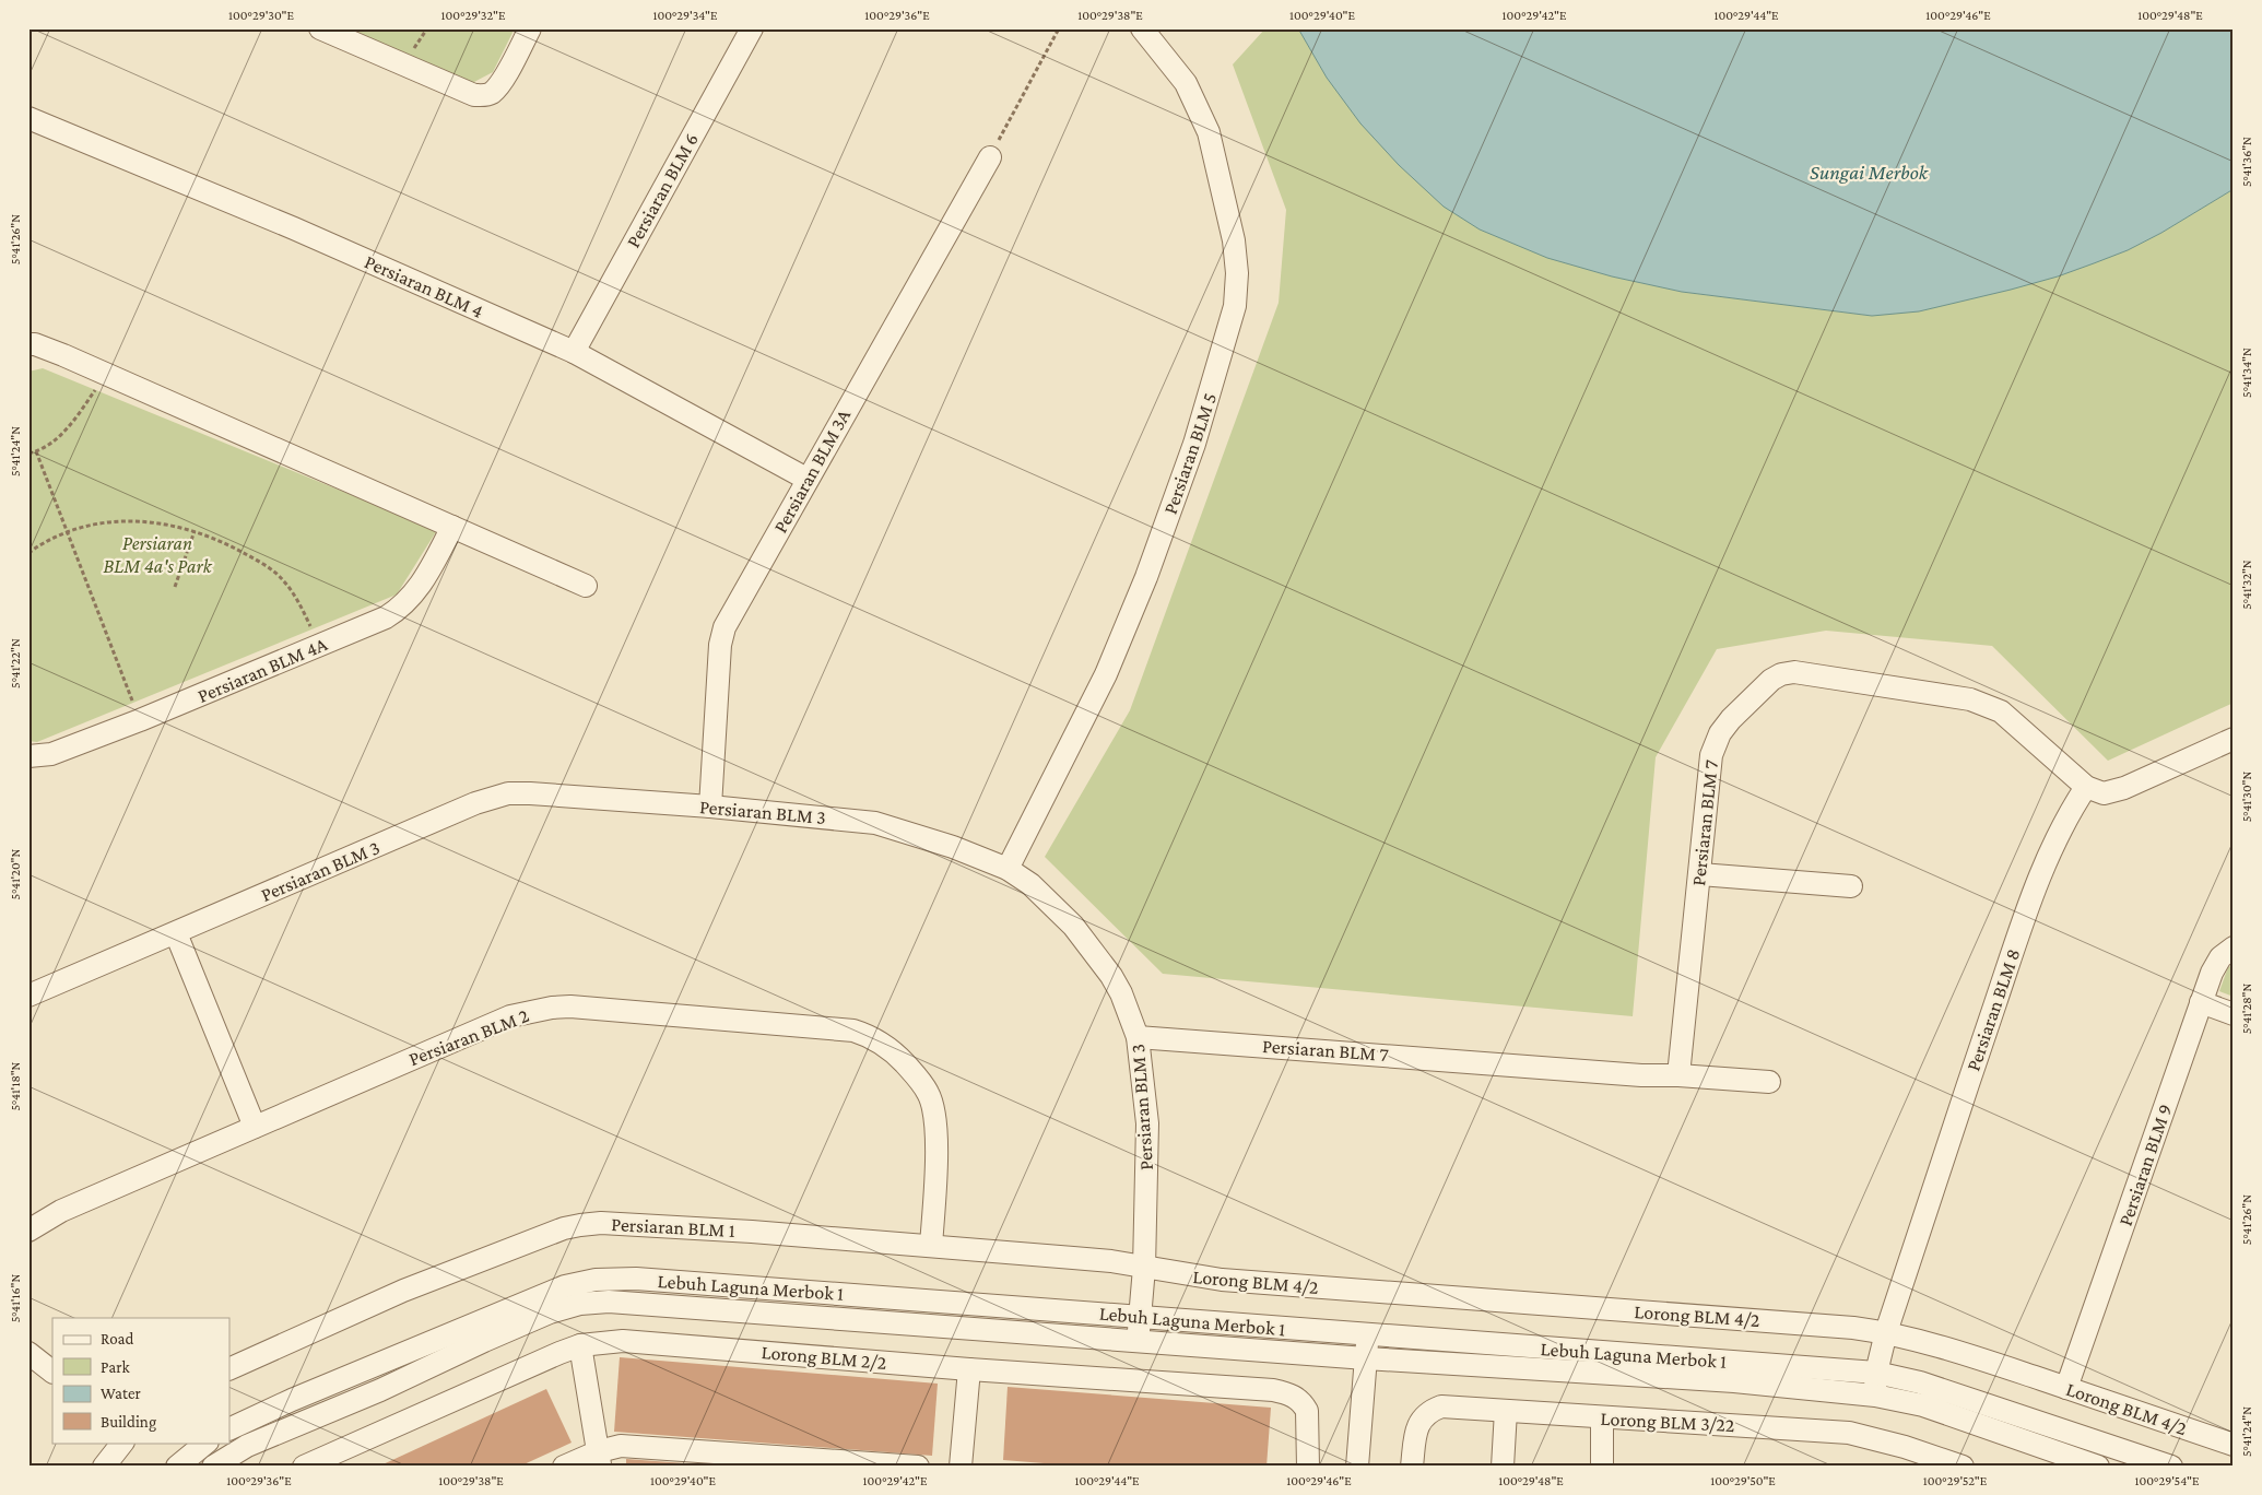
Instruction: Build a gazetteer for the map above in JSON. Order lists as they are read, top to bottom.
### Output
{
  "streets": {
    "street": [
      "Persiaran BLM 6",
      "Persiaran BLM 4",
      "Persiaran BLM 5",
      "Persiaran BLM 3A",
      "Persiaran BLM 4A",
      "Persiaran BLM 3",
      "Persiaran BLM 7",
      "Persiaran BLM 8",
      "Persiaran BLM 2",
      "Persiaran BLM 9",
      "Persiaran BLM 1",
      "Lorong BLM 4/2",
      "Lebuh Laguna Merbok 1",
      "Lorong BLM 2/2",
      "Lorong BLM 3/22"
    ]
  },
  "crossings": [
    ["Persiaran BLM 6", "Persiaran BLM 4"],
    ["Persiaran BLM 4", "Persiaran BLM 3A"],
    ["Persiaran BLM 5", "Persiaran BLM 3"],
    ["Persiaran BLM 3A", "Persiaran BLM 3"],
    ["Persiaran BLM 3", "Persiaran BLM 7"],
    ["Persiaran BLM 3", "Persiaran BLM 1"],
    ["Persiaran BLM 3", "Lorong BLM 4/2"],
    ["Persiaran BLM 3", "Lebuh Laguna Merbok 1"],
    ["Persiaran BLM 7", "Persiaran BLM 8"],
    ["Persiaran BLM 8", "Lorong BLM 4/2"],
    ["Persiaran BLM 8", "Lebuh Laguna Merbok 1"],
    ["Persiaran BLM 2", "Persiaran BLM 1"],
    ["Persiaran BLM 9", "Lorong BLM 4/2"],
    ["Persiaran BLM 1", "Lorong BLM 4/2"]
  ],
  "water": ["Sungai Merbok"],
  "parks": ["Persiaran BLM 4a's Park"],
  "legend": [
    "Road",
    "Park",
    "Water",
    "Building"
  ],
  "coordinates": [
    "100°29'30\"E",
    "100°29'32\"E",
    "100°29'34\"E",
    "100°29'36\"E",
    "100°29'38\"E",
    "100°29'40\"E",
    "100°29'42\"E",
    "100°29'44\"E",
    "100°29'46\"E",
    "100°29'48\"E",
    "5°41'36\"N",
    "5°41'26\"N",
    "5°41'34\"N",
    "5°41'24\"N",
    "5°41'32\"N",
    "5°41'22\"N",
    "5°41'30\"N",
    "5°41'20\"N",
    "5°41'28\"N",
    "5°41'18\"N",
    "5°41'16\"N",
    "100°29'50\"E",
    "100°29'52\"E",
    "100°29'54\"E"
  ]
}
